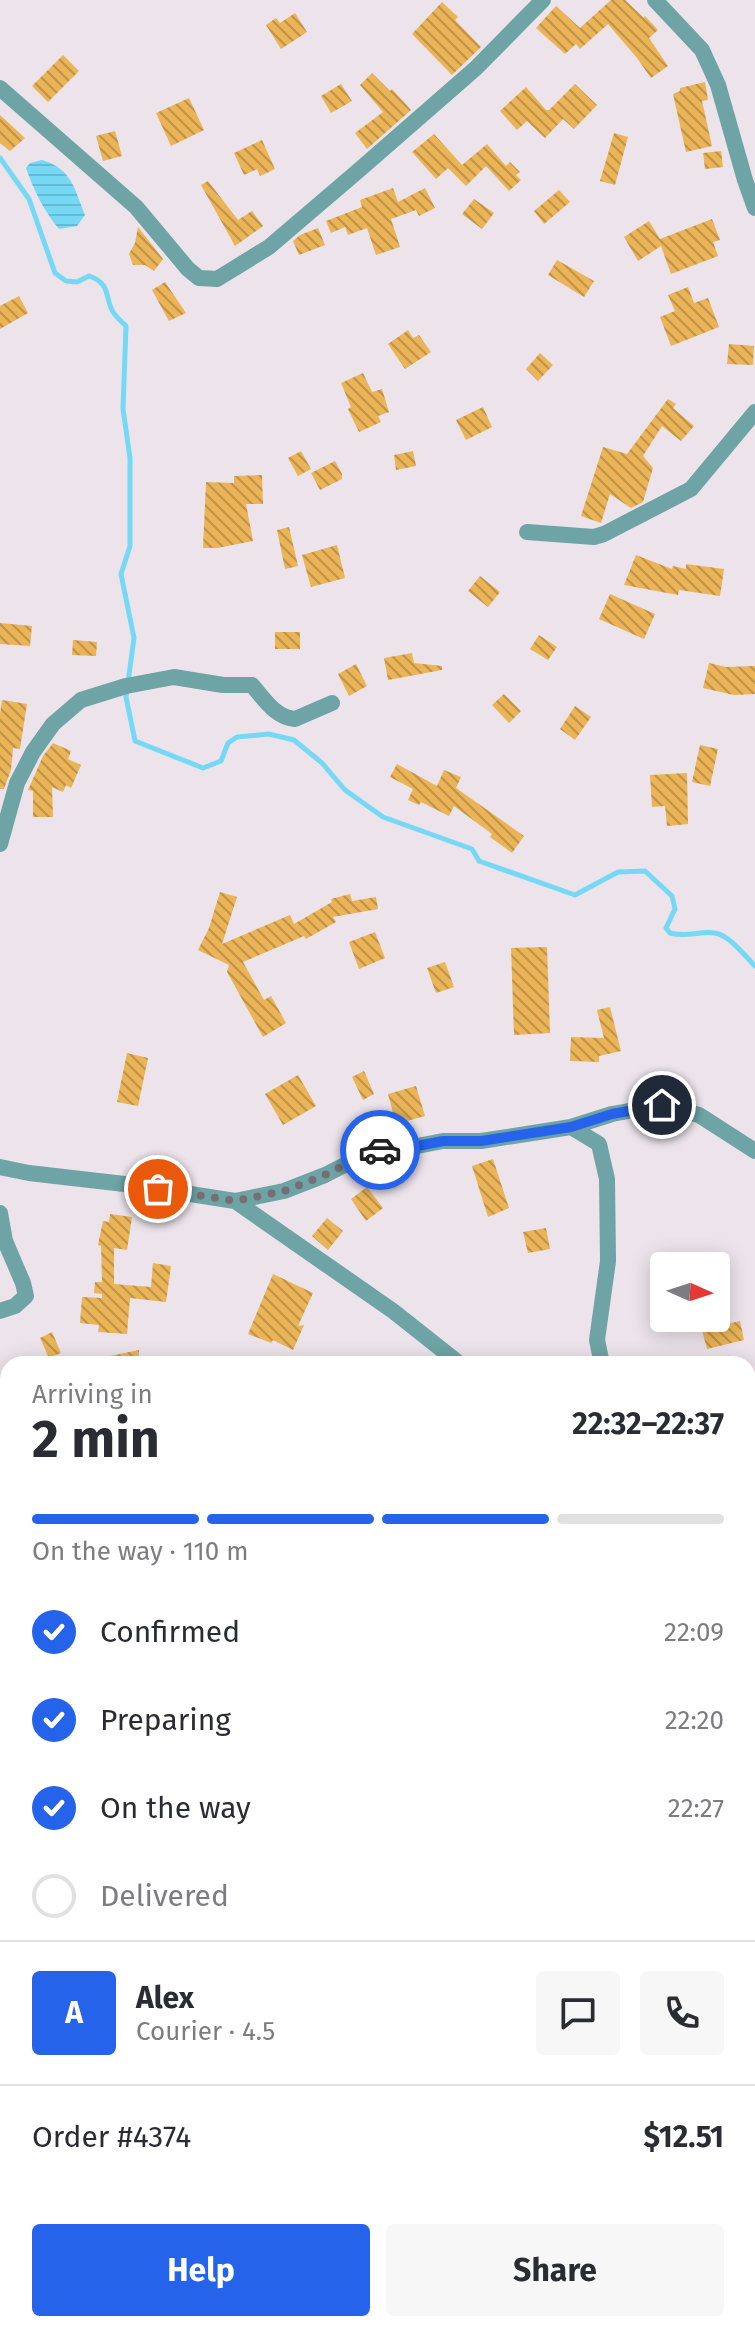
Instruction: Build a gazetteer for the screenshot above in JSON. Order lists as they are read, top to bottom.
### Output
{
  "north": "right",
  "page": {
    "heading": ["2 min", "Arriving in", "22:32–22:37"],
    "panel": [
      "Alex",
      "Courier · 4.5",
      "Order #4374",
      "$12.51"
    ],
    "bar": "On the way · 110 m",
    "list": [
      ["Confirmed", "22:09"],
      ["Preparing", "22:20"],
      ["On the way", "22:27"],
      "Delivered"
    ],
    "round": "A",
    "buttons": ["Help", "Share"]
  }
}
